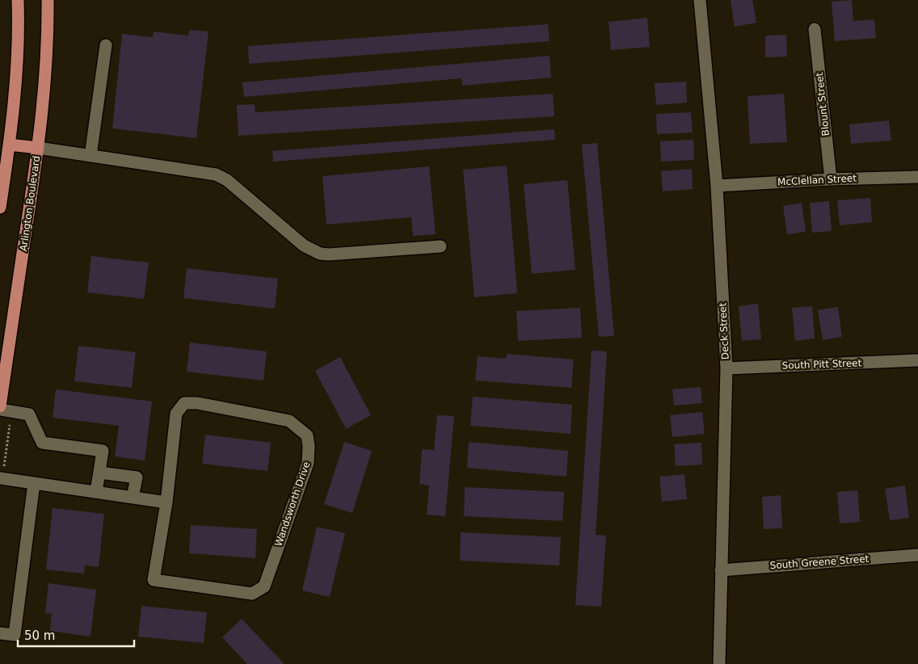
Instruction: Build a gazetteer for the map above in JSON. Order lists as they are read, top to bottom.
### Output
{
  "streets": {
    "main road": ["Arlington Boulevard"],
    "street": [
      "Blount Street",
      "McClellan Street",
      "Deck Street",
      "South Pitt Street",
      "Wandsworth Drive",
      "South Greene Street"
    ]
  },
  "crossings": [
    ["Blount Street", "McClellan Street"],
    ["McClellan Street", "Deck Street"],
    ["Deck Street", "South Pitt Street"],
    ["Deck Street", "South Greene Street"]
  ],
  "scale_bar": "50 m"
}
